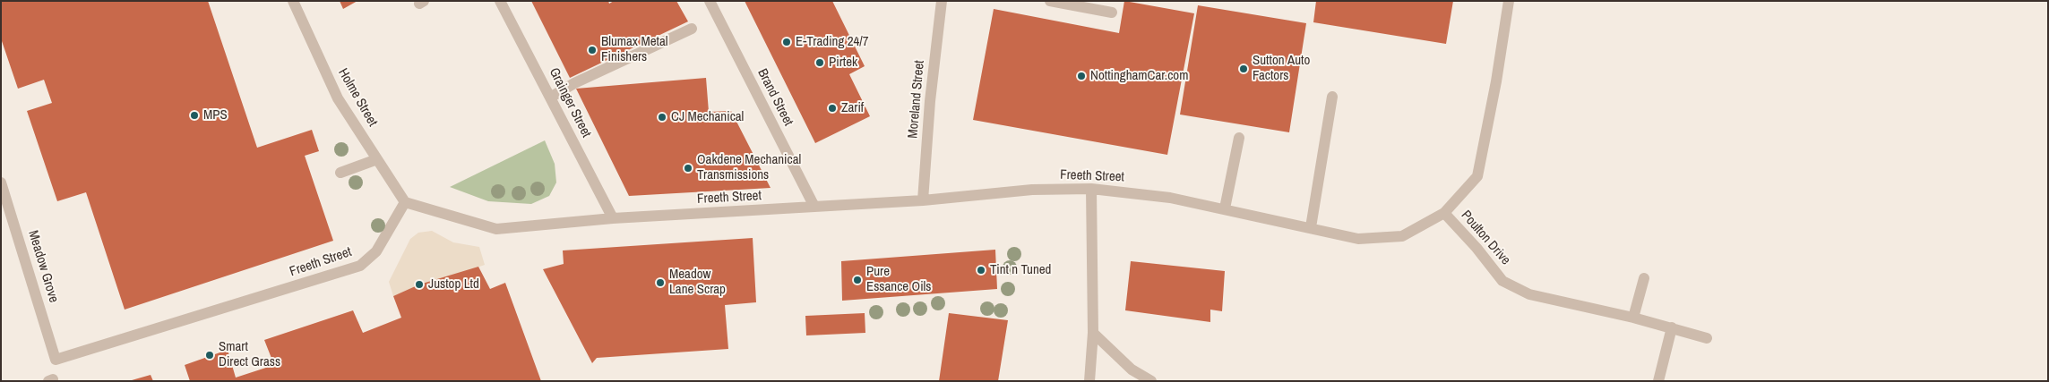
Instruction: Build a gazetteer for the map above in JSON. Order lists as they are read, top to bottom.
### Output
{
  "streets": {
    "street": [
      "Holme Street",
      "Brand Street",
      "Moreland Street",
      "Grainger Street",
      "Freeth Street",
      "Poulton Drive",
      "Meadow Grove"
    ]
  },
  "crossings": [
    ["Holme Street", "Freeth Street"],
    ["Brand Street", "Freeth Street"],
    ["Moreland Street", "Freeth Street"],
    ["Grainger Street", "Freeth Street"],
    ["Freeth Street", "Poulton Drive"],
    ["Freeth Street", "Meadow Grove"]
  ],
  "places": [
    "E-Trading 24/7",
    "Blumax Metal Finishers",
    "Pirtek",
    "Sutton Auto Factors",
    "NottinghamCar.com",
    "Zarif",
    "MPS",
    "CJ Mechanical",
    "Oakdene Mechanical Transmissions",
    "Tint n Tuned",
    "Pure Essance Oils",
    "Meadow Lane Scrap",
    "Justop Ltd",
    "Smart Direct Grass"
  ]
}
